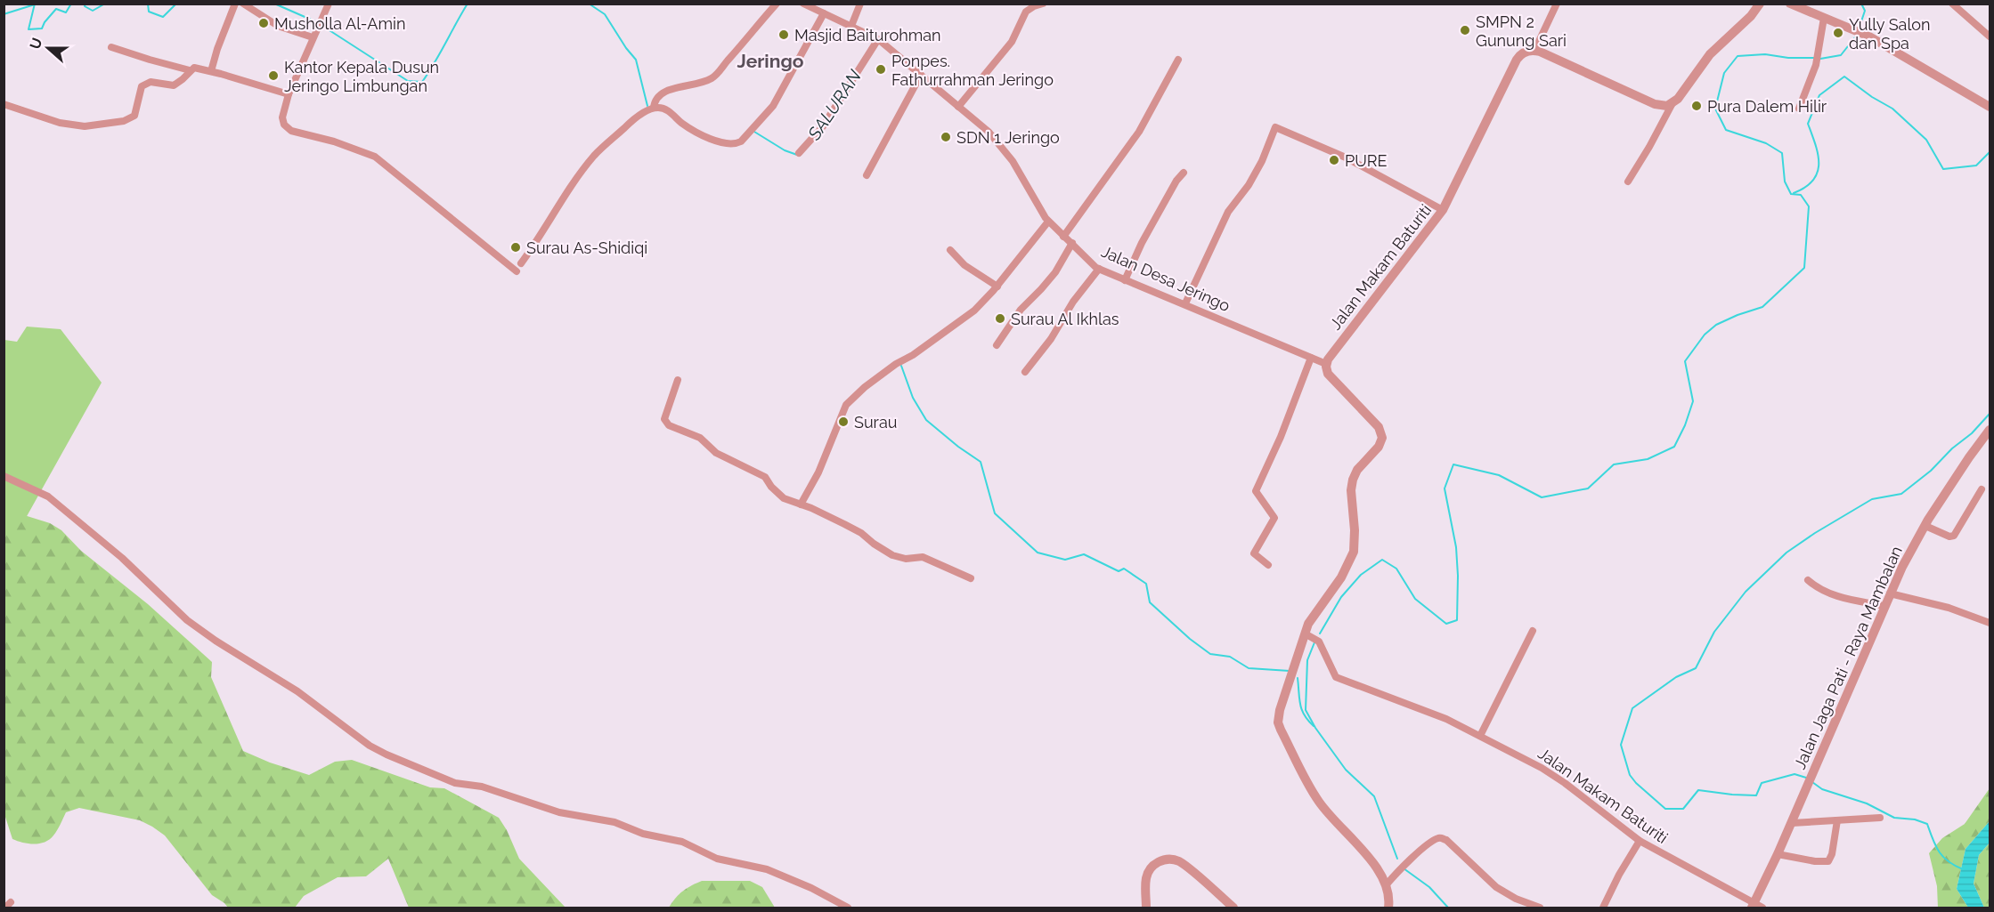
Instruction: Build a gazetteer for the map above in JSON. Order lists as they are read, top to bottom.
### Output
{
  "streets": {
    "street": ["Jalan Makam Baturiti", "Jalan Desa Jeringo", "Jalan Jaga Pati - Raya Mambalan"]
  },
  "crossings": [
    ["Jalan Makam Baturiti", "Jalan Desa Jeringo"],
    ["Jalan Makam Baturiti", "Jalan Jaga Pati - Raya Mambalan"]
  ],
  "districts": ["Jeringo"],
  "water": ["SALURAN"],
  "places": [
    "Musholla Al-Amin",
    "SMPN 2 Gunung Sari",
    "Yully Salon dan Spa",
    "Masjid Baiturohman",
    "Ponpes. Fathurrahman Jeringo",
    "Kantor Kepala Dusun Jeringo Limbungan",
    "Pura Dalem Hilir",
    "SDN 1 Jeringo",
    "PURE",
    "Surau As-Shidiqi",
    "Surau Al Ikhlas",
    "Surau"
  ],
  "north": "left"
}
